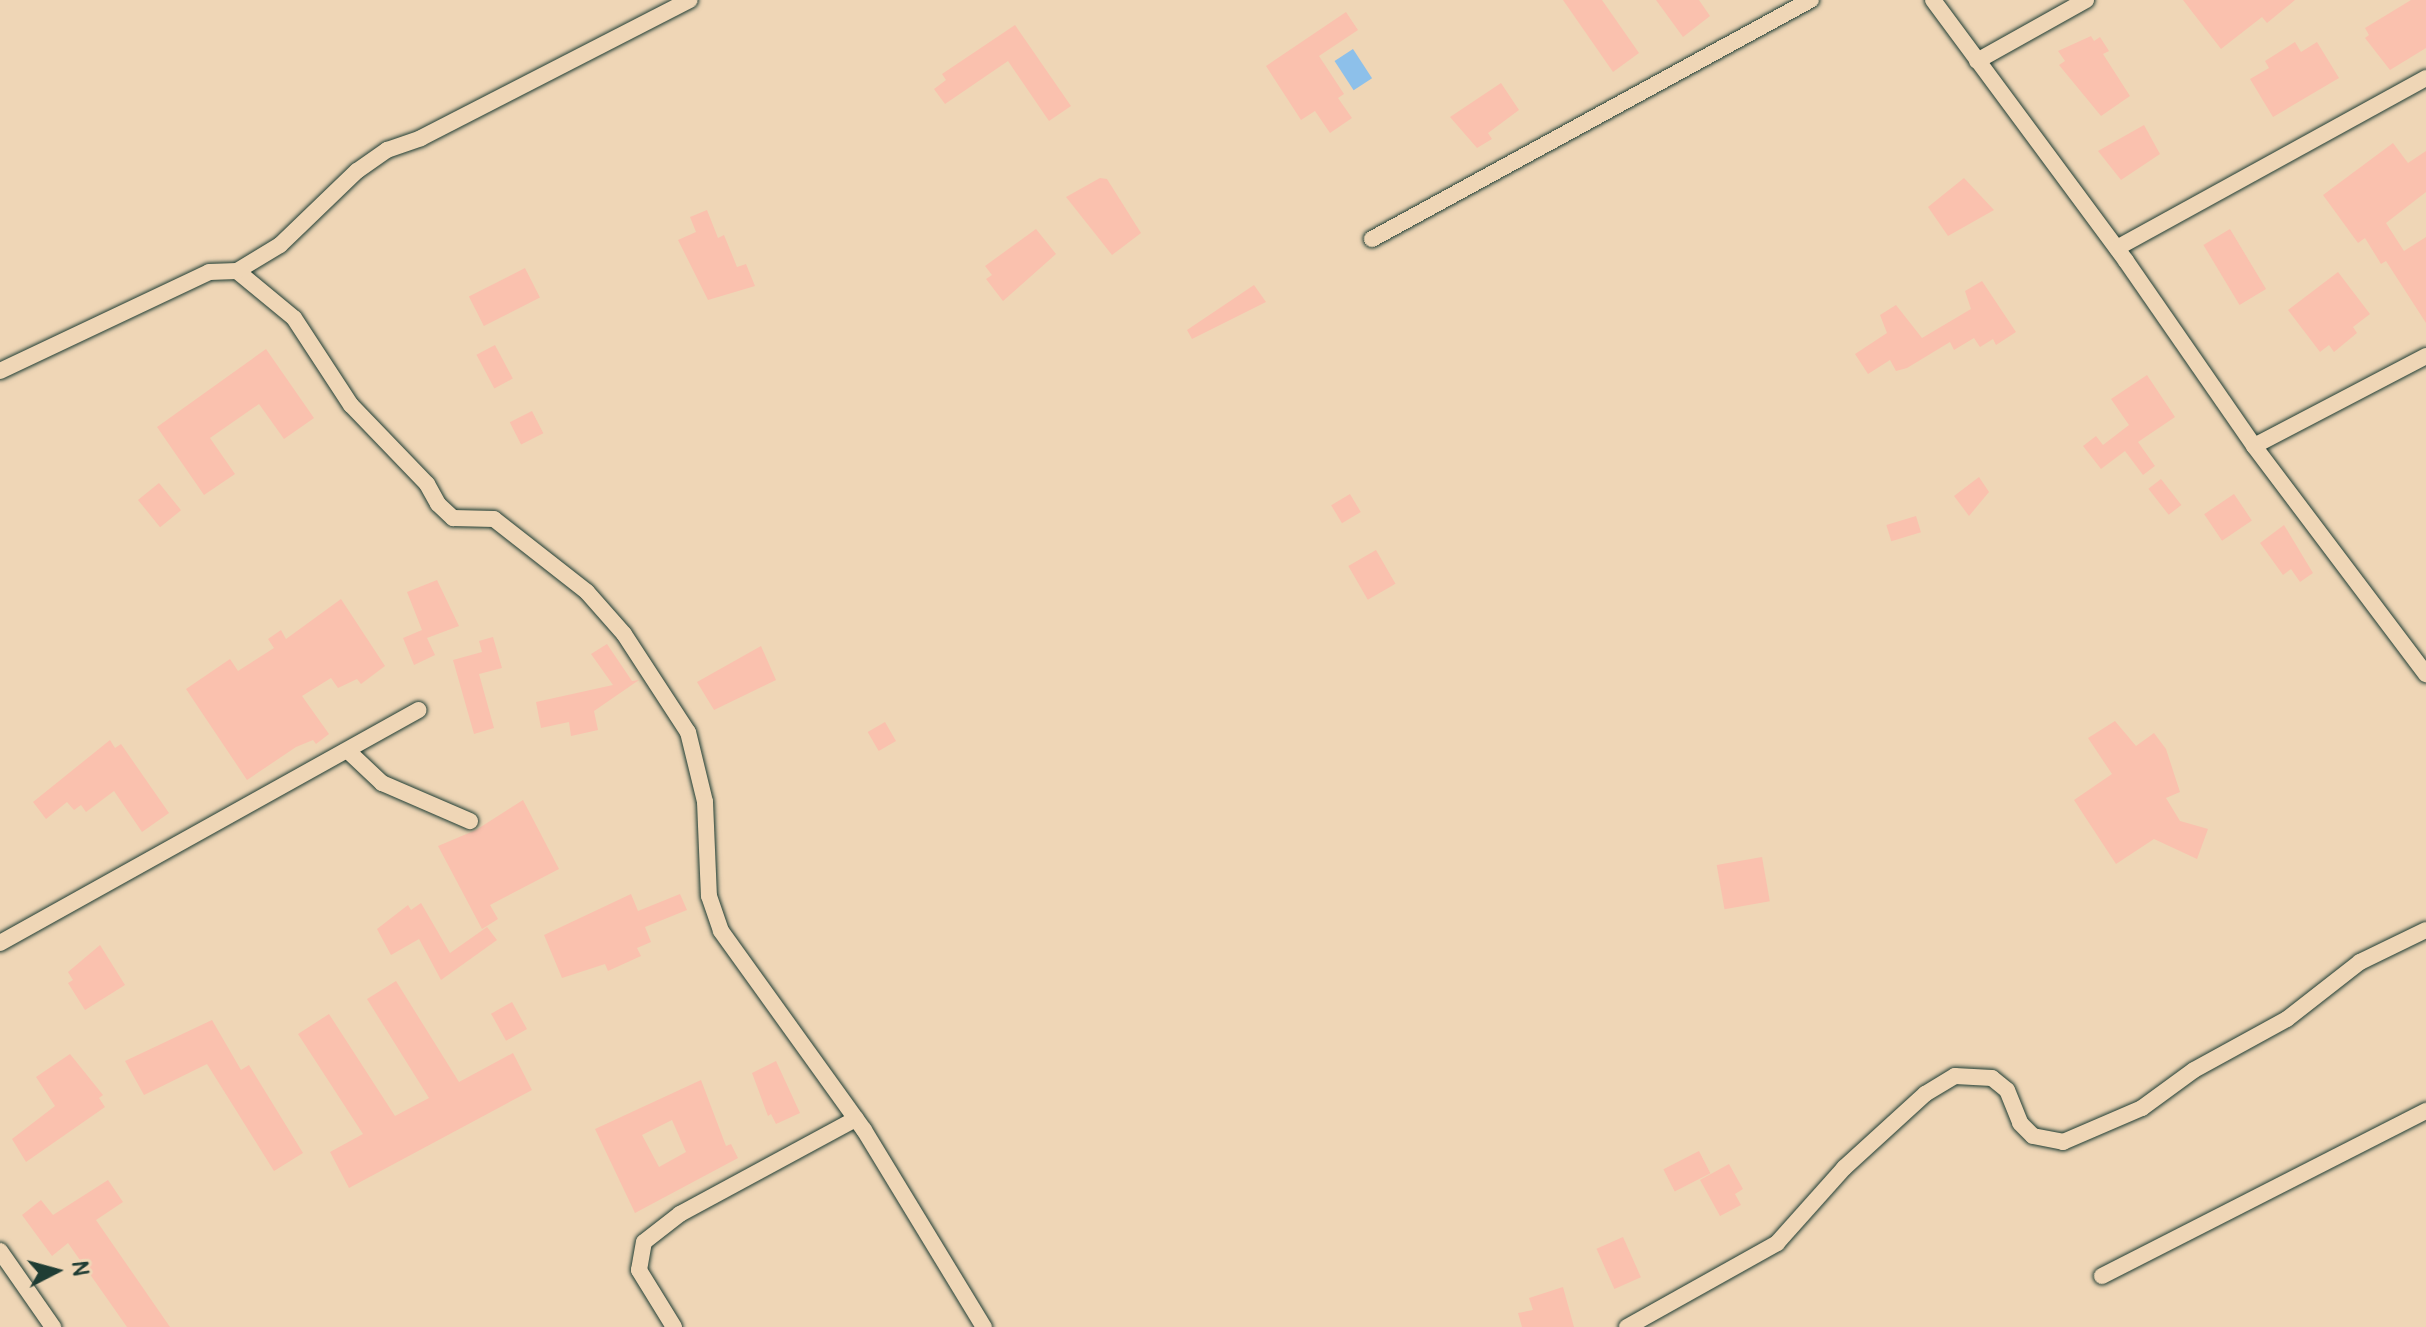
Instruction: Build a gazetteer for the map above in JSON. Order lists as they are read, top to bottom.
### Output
{
  "north": "right"
}
